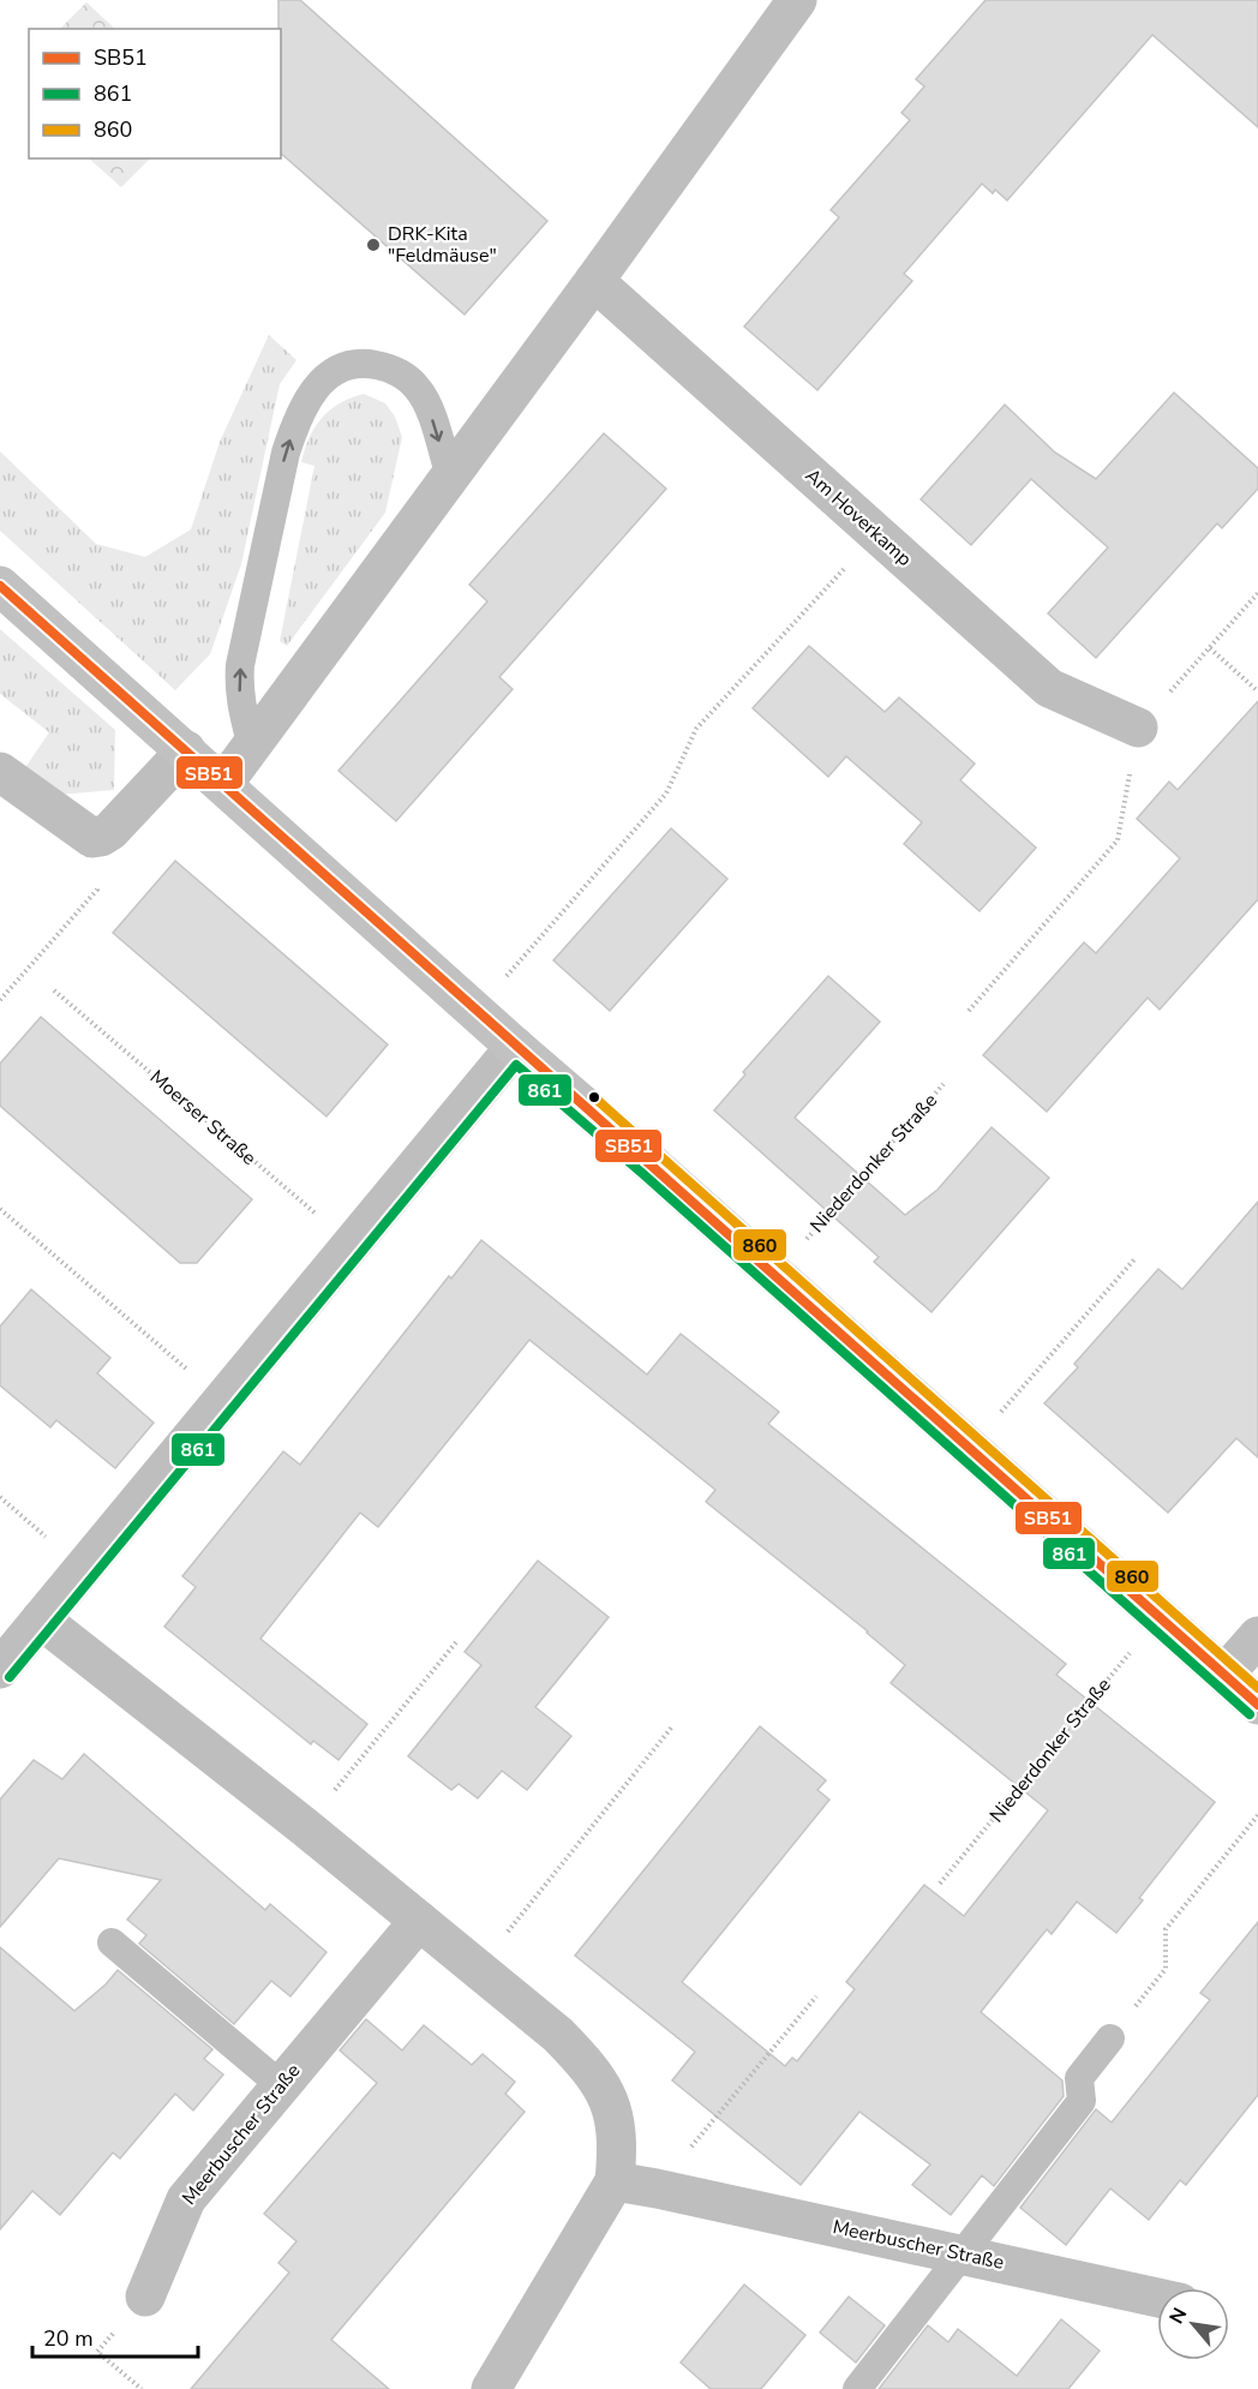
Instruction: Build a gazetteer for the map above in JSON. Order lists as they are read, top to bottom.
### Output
{
  "streets": {
    "street": ["Am Hoverkamp", "Meerbuscher Straße"],
    "path": ["Moerser Straße", "Niederdonker Straße"]
  },
  "places": ["DRK-Kita \"Feldmäuse\""],
  "lines": ["transit line SB51", "transit line 861", "transit line 860"],
  "legend": ["SB51", "861", "860"],
  "scale_bar": "20 m",
  "north": "top left"
}
